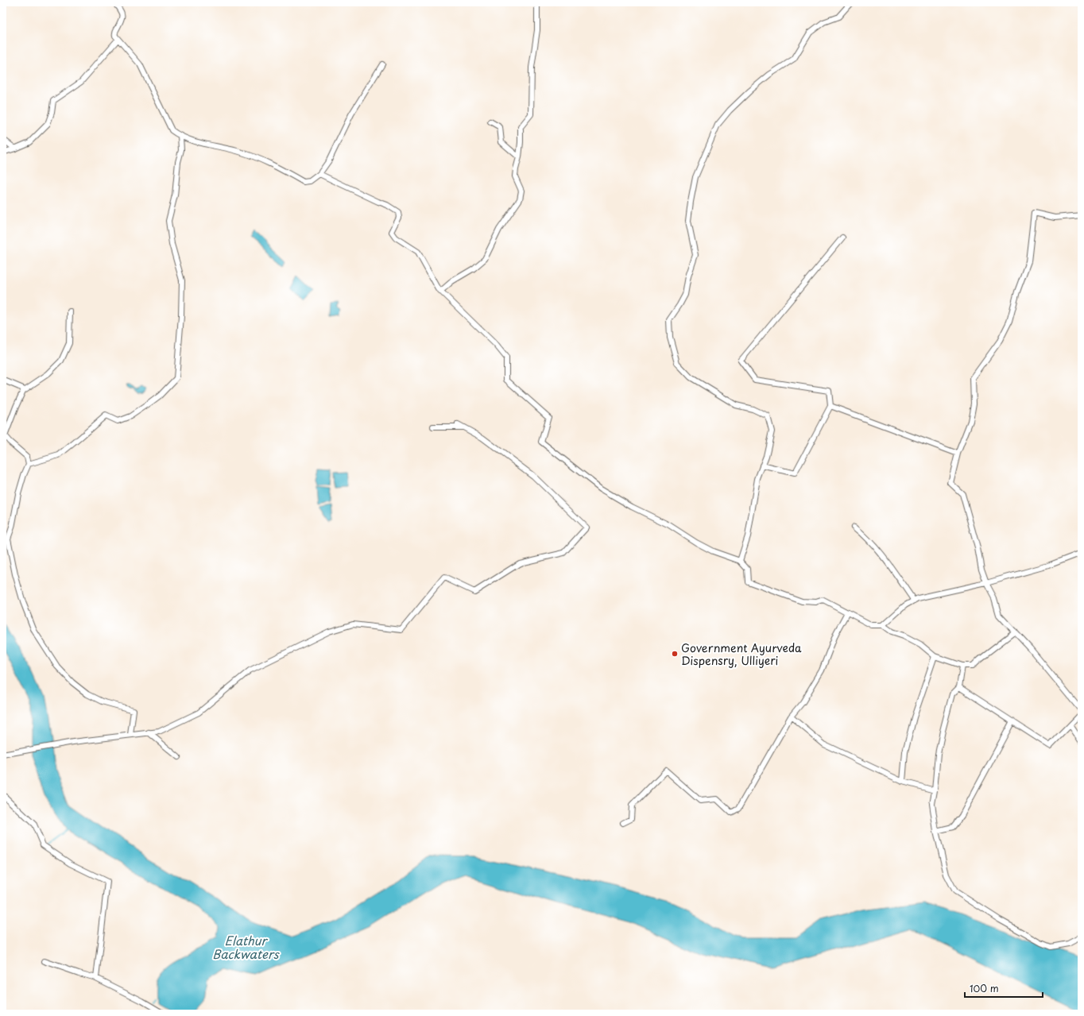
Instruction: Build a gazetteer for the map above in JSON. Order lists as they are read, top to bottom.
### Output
{
  "water": ["Elathur Backwaters"],
  "places": ["Government Ayurveda Dispensry, Ulliyeri"],
  "scale_bar": "100 m"
}
